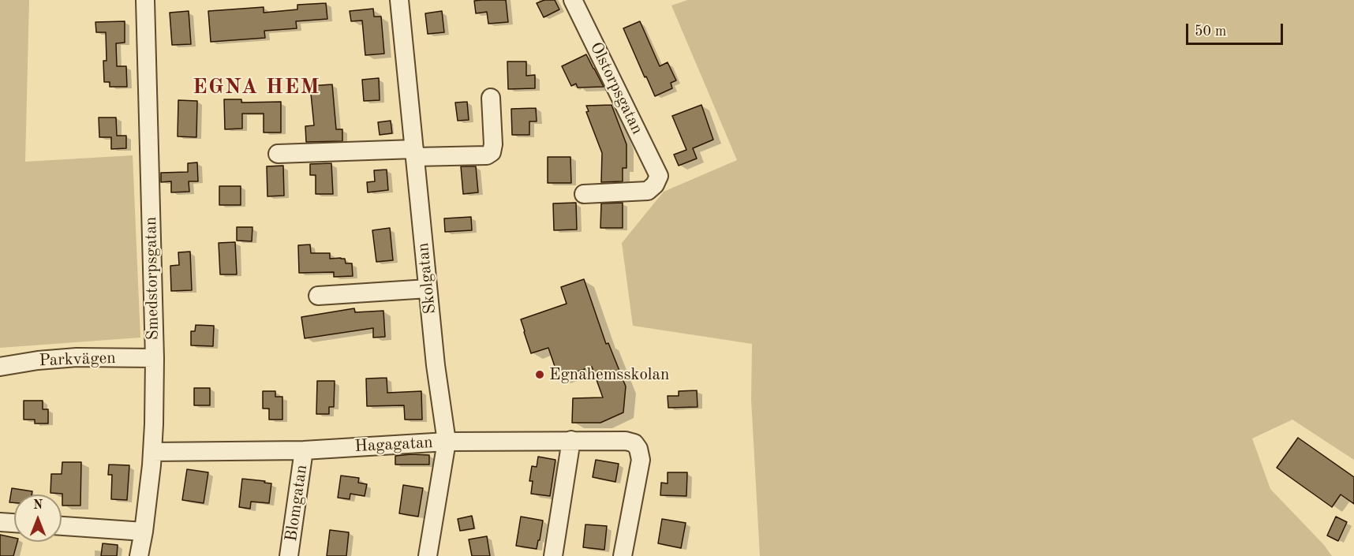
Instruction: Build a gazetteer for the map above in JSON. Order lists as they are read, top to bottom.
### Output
{
  "streets": {
    "street": [
      "Olstorpsgatan",
      "Smedstorpsgatan",
      "Skolgatan",
      "Parkvägen",
      "Hagagatan",
      "Blomgatan"
    ]
  },
  "crossings": [
    ["Smedstorpsgatan", "Parkvägen"],
    ["Smedstorpsgatan", "Hagagatan"],
    ["Skolgatan", "Hagagatan"],
    ["Hagagatan", "Blomgatan"]
  ],
  "districts": ["EGNA HEM"],
  "places": ["Egnahemsskolan"],
  "scale_bar": "50 m",
  "north": "top"
}
